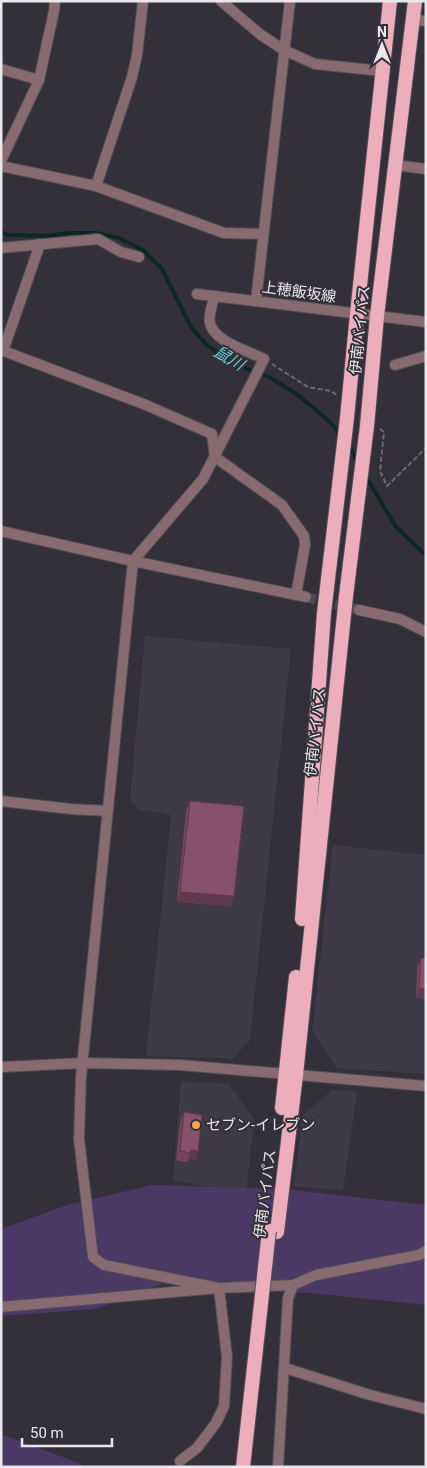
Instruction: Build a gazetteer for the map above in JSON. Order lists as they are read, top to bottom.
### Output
{
  "streets": {
    "highway": ["伊南バイパス"],
    "street": ["上穂飯坂線"]
  },
  "crossings": [
    ["上穂飯坂線", "伊南バイパス"]
  ],
  "water": ["鼠川"],
  "places": ["セブン-イレブン"],
  "scale_bar": "50 m",
  "north": "top"
}
